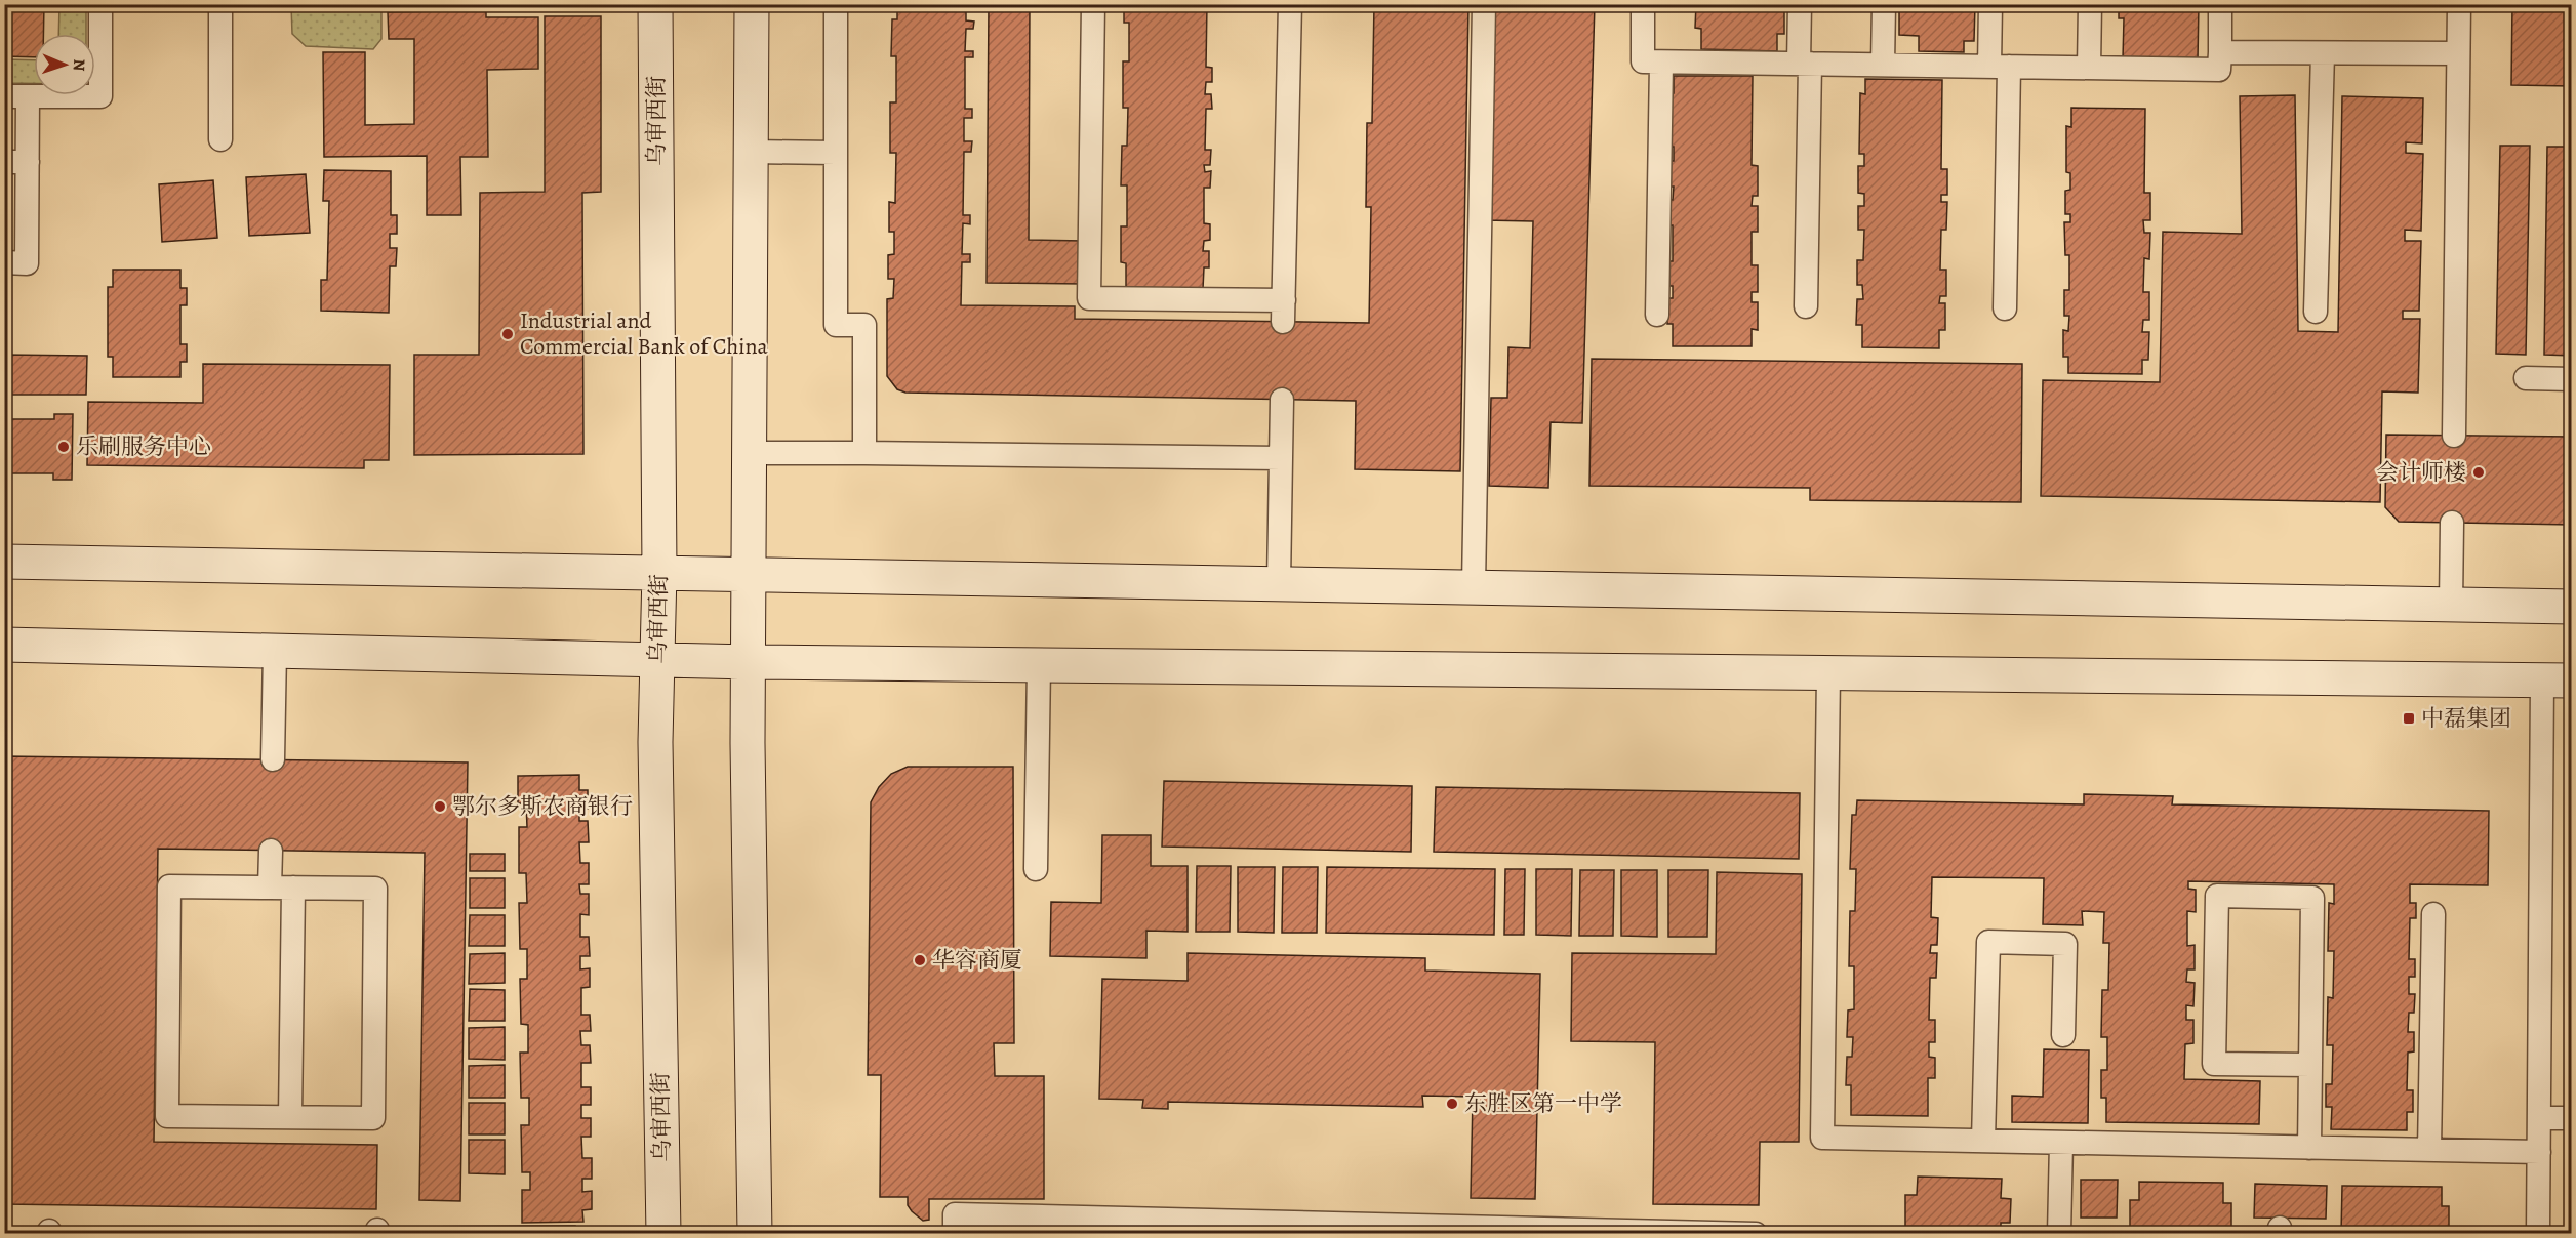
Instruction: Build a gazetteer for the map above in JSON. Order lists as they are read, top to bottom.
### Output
{
  "streets": {
    "street": ["乌审西街"]
  },
  "places": {
    "other": [
      "Industrial and Commercial Bank of China",
      "乐刷服务中心",
      "会计师楼",
      "鄂尔多斯农商银行",
      "华容商厦",
      "东胜区第一中学"
    ],
    "transit": ["中磊集团"]
  },
  "north": "right"
}
